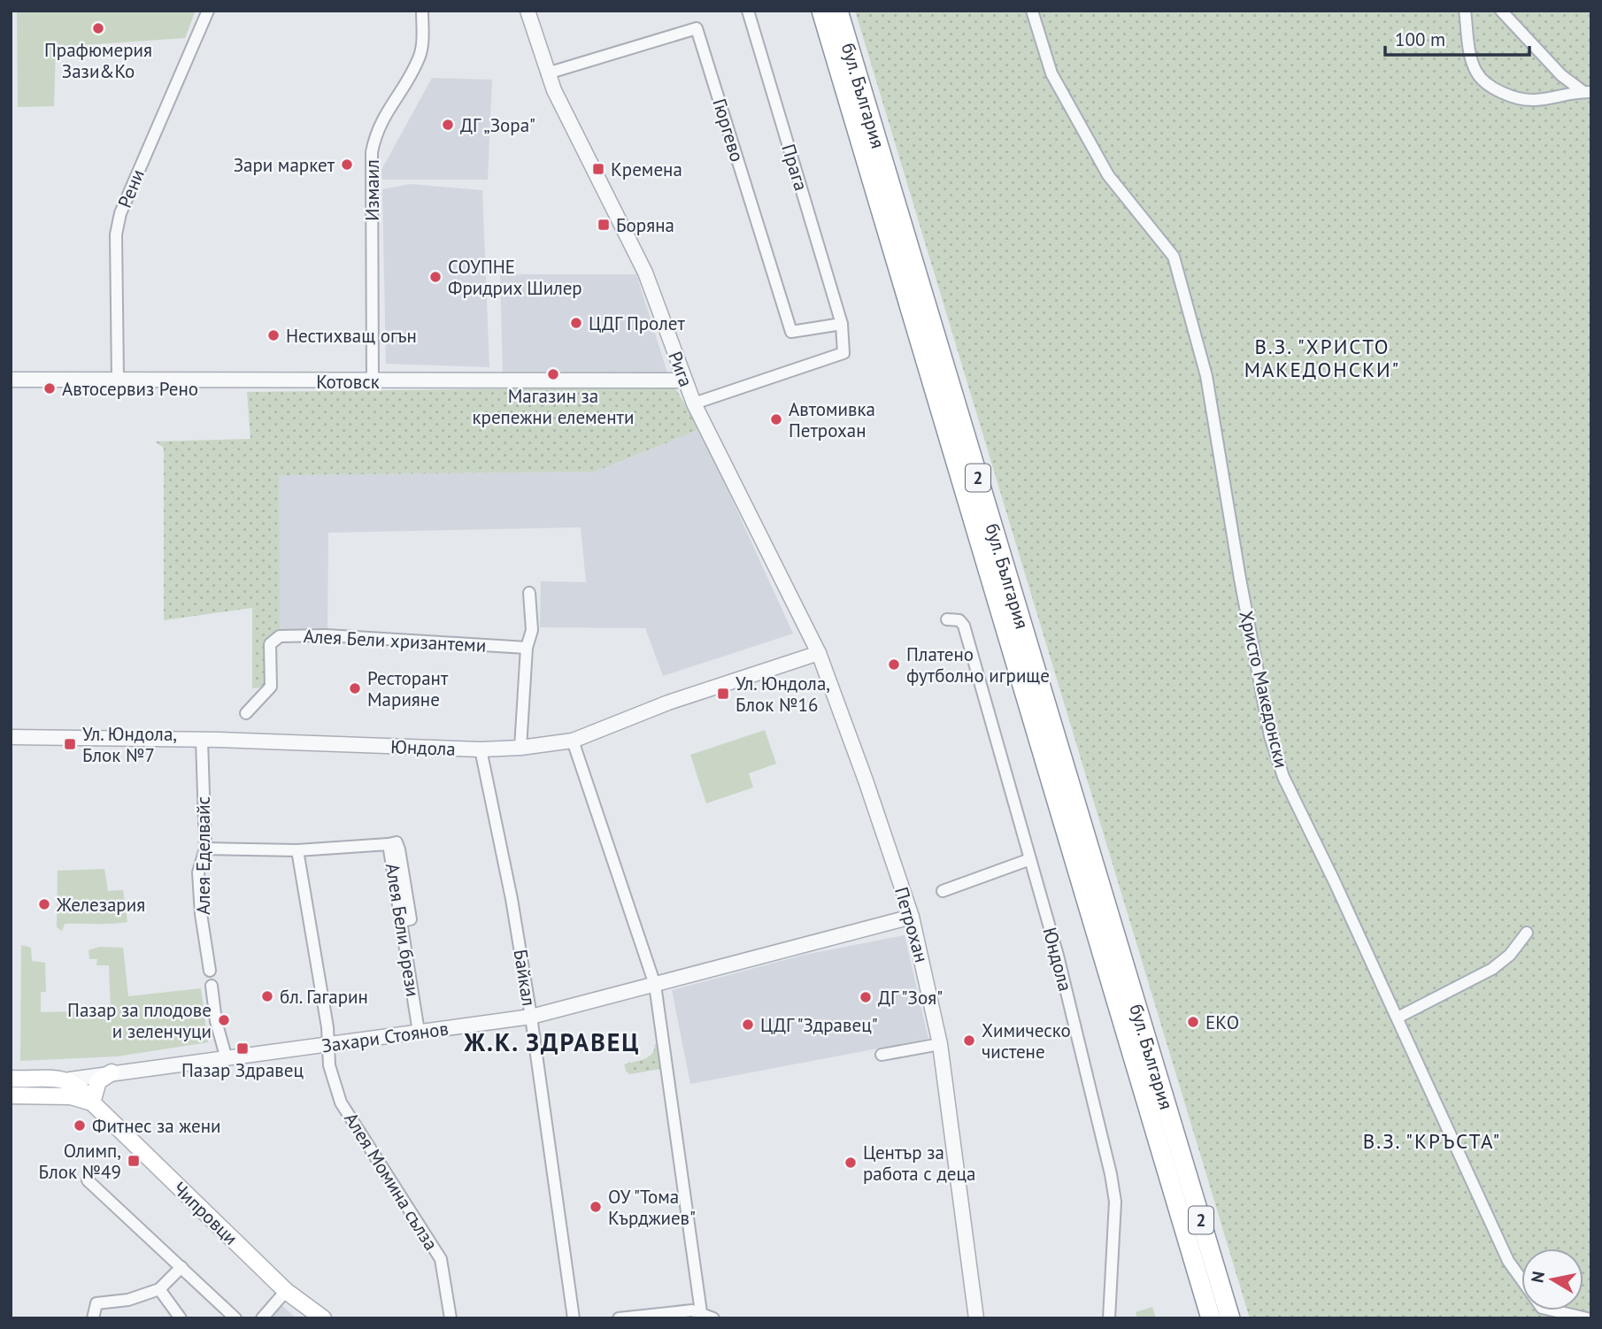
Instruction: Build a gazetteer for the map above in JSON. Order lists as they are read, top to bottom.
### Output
{
  "streets": {
    "highway": ["бул. България", "2"],
    "main road": ["Чипровци"],
    "street": [
      "Гюргево",
      "Прага",
      "Рени",
      "Измаил",
      "Рига",
      "Котовск",
      "Алея Бели хризантеми",
      "Христо Македонски",
      "Юндола",
      "Алея Еделвайс",
      "Петрохан",
      "Алея Бели брези",
      "Байкал",
      "Захари Стоянов",
      "Алея Момина сълза"
    ]
  },
  "crossings": [
    ["Гюргево", "Прага"],
    ["Гюргево", "Рига"],
    ["Рени", "Котовск"],
    ["Измаил", "Котовск"],
    ["Рига", "Котовск"],
    ["Рига", "Юндола"],
    ["Рига", "Петрохан"],
    ["Юндола", "Алея Еделвайс"],
    ["Юндола", "Петрохан"],
    ["Юндола", "Байкал"],
    ["Алея Еделвайс", "Алея Бели брези"],
    ["Петрохан", "Захари Стоянов"],
    ["Алея Бели брези", "Захари Стоянов"],
    ["Байкал", "Захари Стоянов"],
    ["Захари Стоянов", "Алея Момина сълза"],
    ["Захари Стоянов", "Чипровци"]
  ],
  "districts": ["В.З. \"ХРИСТО МАКЕДОНСКИ\"", "Ж.К. ЗДРАВЕЦ", "В.З. \"КРЪСТА\""],
  "places": {
    "other": [
      "Прафюмерия Зази&Ко",
      "ДГ „Зора\"",
      "Зари маркет",
      "СОУПНЕ Фридрих Шилер",
      "ЦДГ Пролет",
      "Нестихващ огън",
      "Магазин за крепежни елементи",
      "Автосервиз Рено",
      "Автомивка Петрохан",
      "Платено футболно игрище",
      "Ресторант Марияне",
      "Железария",
      "бл. Гагарин",
      "ДГ \"Зоя\"",
      "Пазар за плодове и зеленчуци",
      "ЕКО",
      "ЦДГ \"Здравец\"",
      "Химическо чистене",
      "Фитнес за жени",
      "Център за работа с деца",
      "ОУ \"Тома Кърджиев\""
    ],
    "transit": [
      "Кремена",
      "Боряна",
      "Ул. Юндола, Блок №16",
      "Ул. Юндола, Блок №7",
      "Пазар Здравец",
      "Олимп, Блок №49"
    ]
  },
  "scale_bar": "100 m",
  "north": "left"
}
